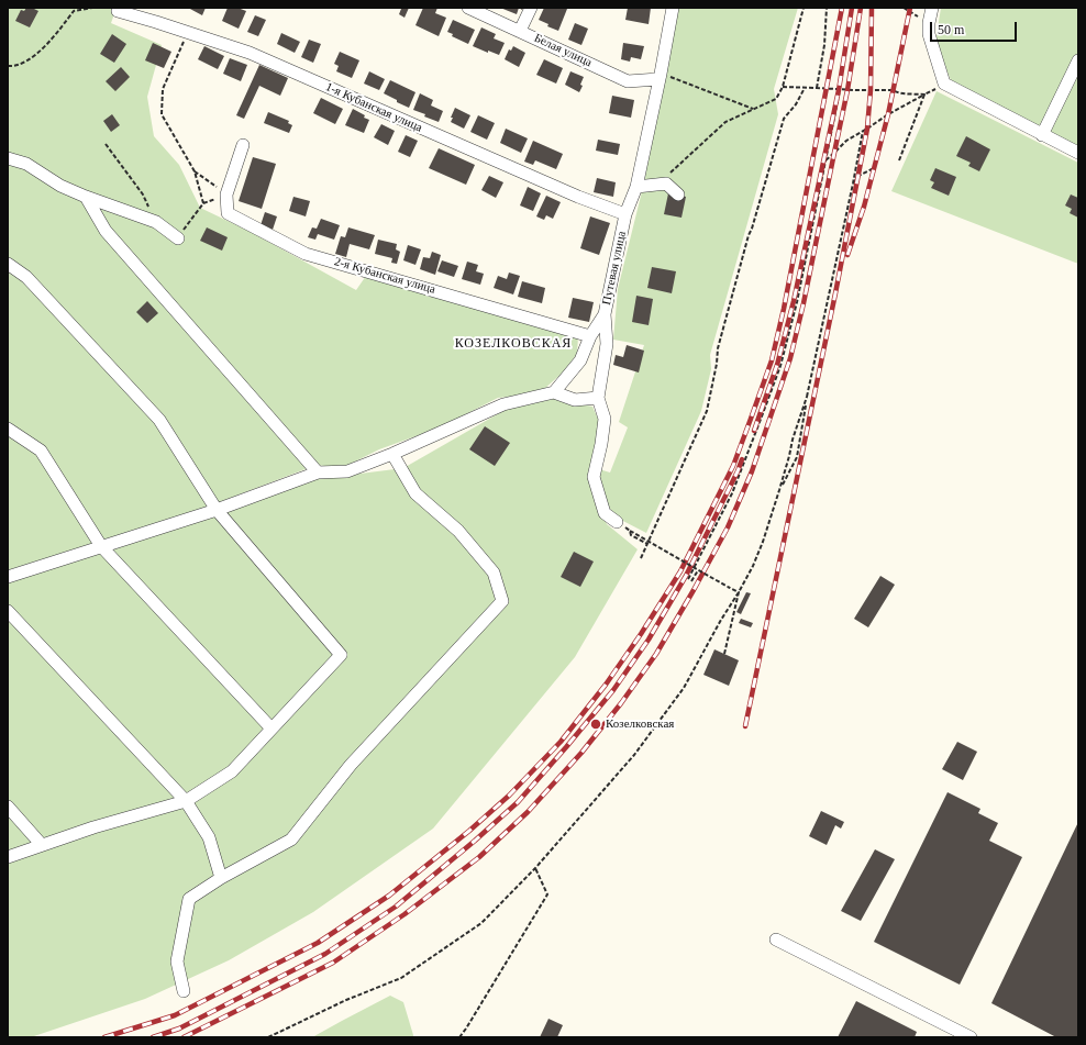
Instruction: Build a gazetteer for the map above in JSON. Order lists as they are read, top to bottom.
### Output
{
  "streets": {
    "street": [
      "Белая улица",
      "1-я Кубанская улица",
      "Путевая улица",
      "2-я Кубанская улица"
    ]
  },
  "crossings": [
    ["Белая улица", "Путевая улица"],
    ["1-я Кубанская улица", "Путевая улица"]
  ],
  "districts": ["КОЗЕЛКОВСКАЯ"],
  "places": ["Козелковская"],
  "scale_bar": "50 m"
}
